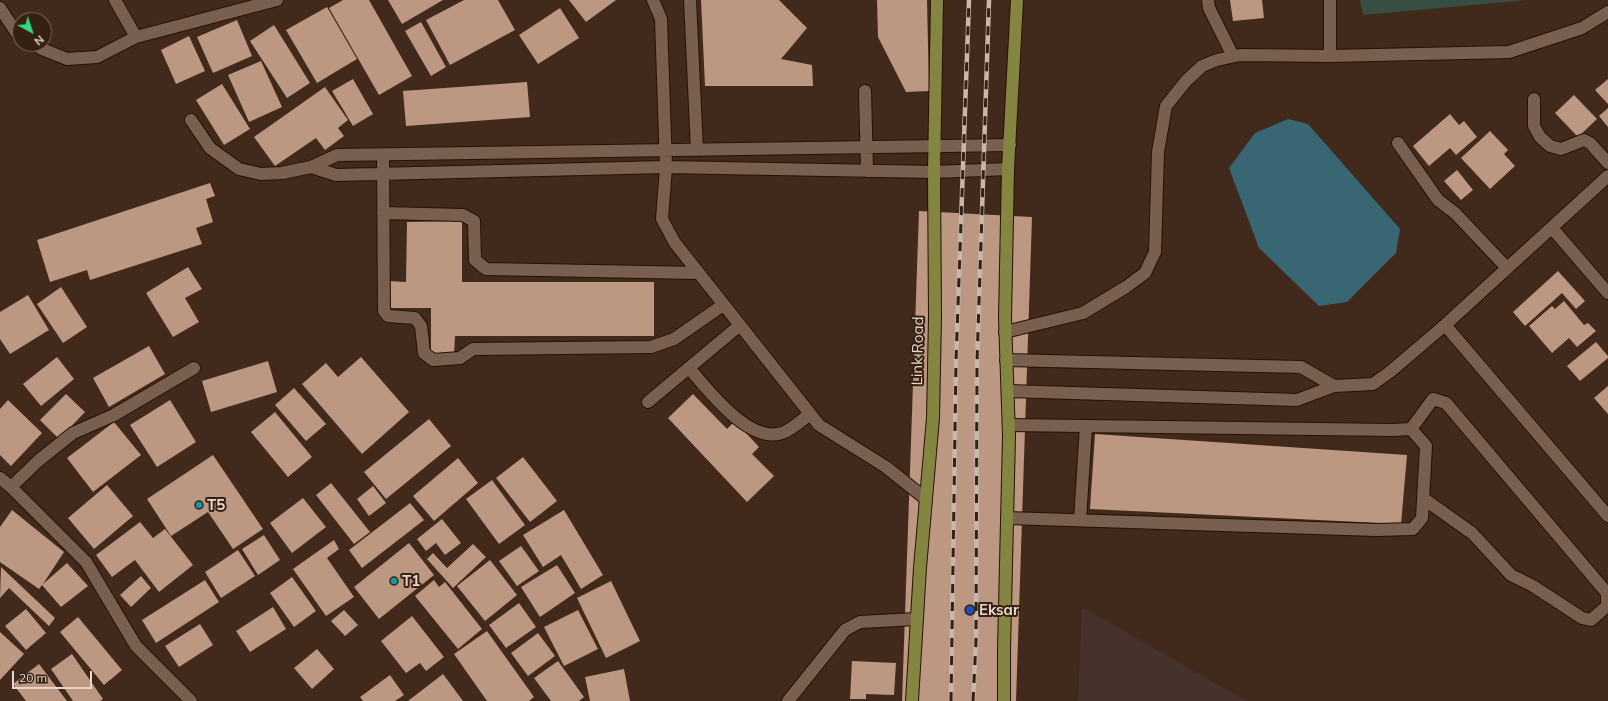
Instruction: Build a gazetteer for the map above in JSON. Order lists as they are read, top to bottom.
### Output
{
  "streets": {
    "main road": ["Link Road"]
  },
  "places": ["T5", "T1", "Eksar"],
  "scale_bar": "20 m",
  "north": "bottom right"
}
